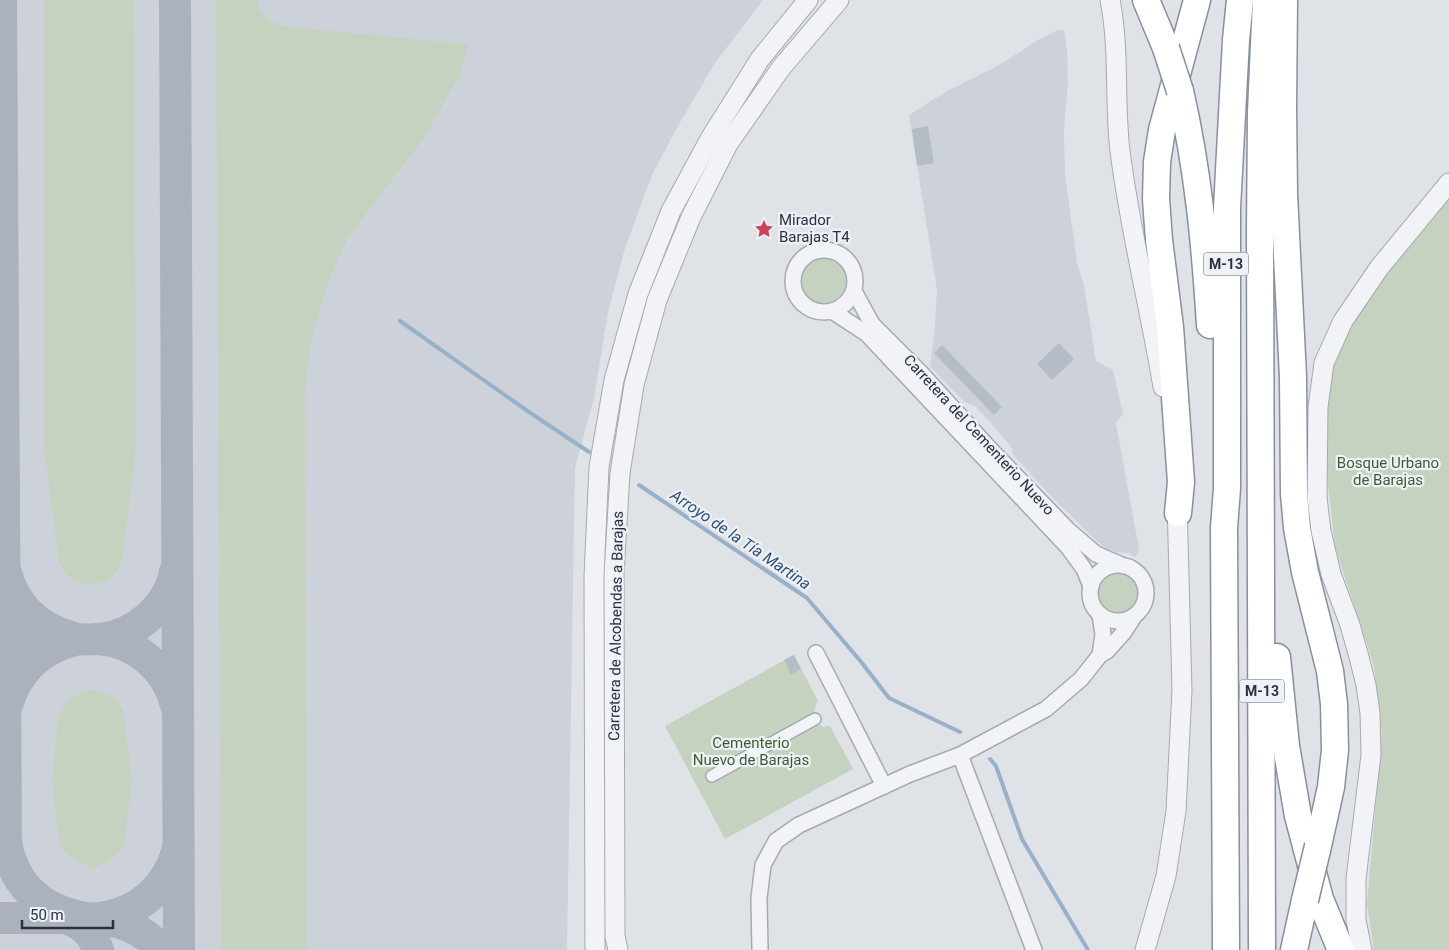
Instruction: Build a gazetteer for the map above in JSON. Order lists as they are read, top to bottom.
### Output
{
  "streets": {
    "highway": ["M-13"],
    "street": ["Carretera del Cementerio Nuevo", "Carretera de Alcobendas a Barajas"]
  },
  "water": ["Arroyo de la Tía Martina"],
  "parks": ["Bosque Urbano de Barajas", "Cementerio Nuevo de Barajas"],
  "places": {
    "place": ["Mirador Barajas T4"]
  },
  "scale_bar": "50 m"
}
